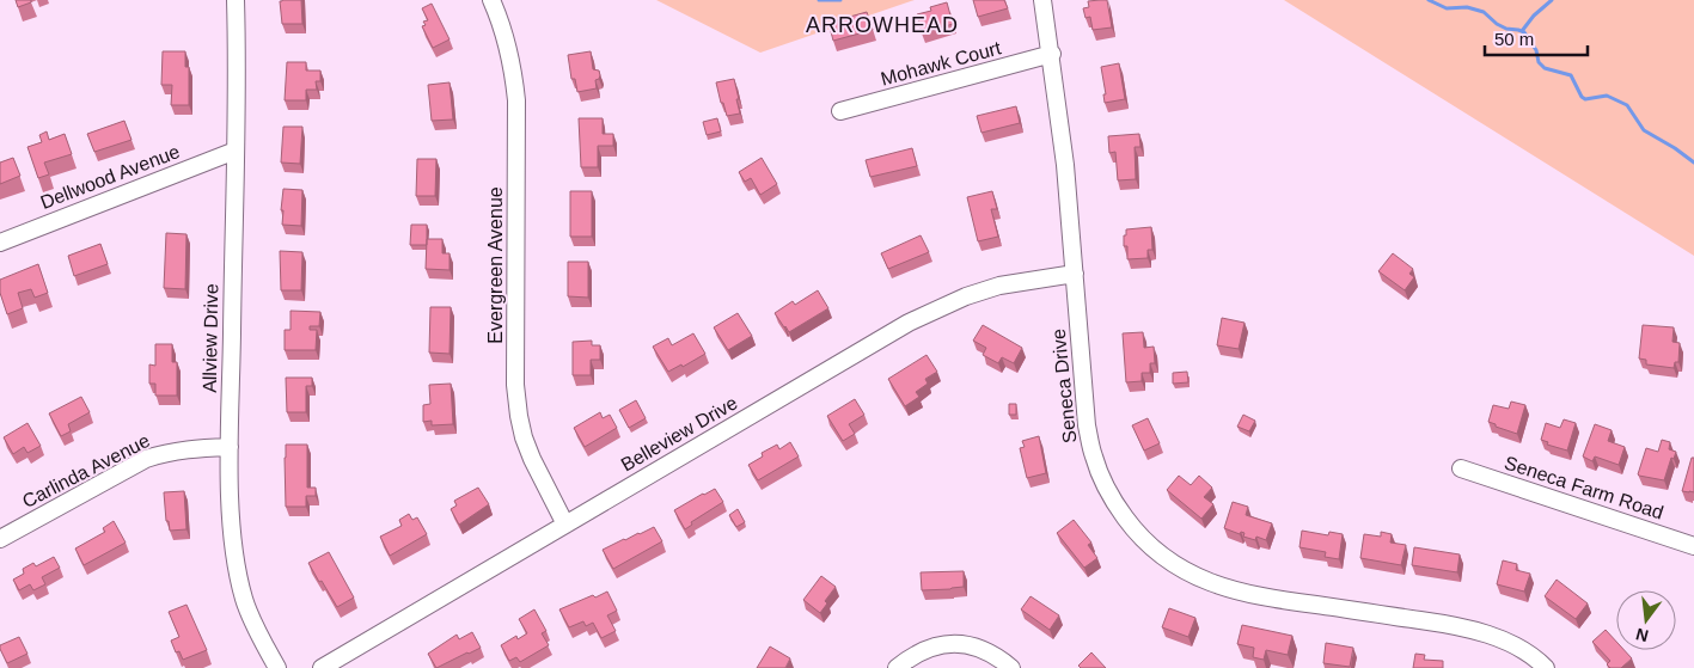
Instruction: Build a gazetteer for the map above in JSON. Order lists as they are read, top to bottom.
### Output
{
  "streets": {
    "street": [
      "Mohawk Court",
      "Dellwood Avenue",
      "Evergreen Avenue",
      "Allview Drive",
      "Seneca Drive",
      "Belleview Drive",
      "Carlinda Avenue",
      "Seneca Farm Road"
    ]
  },
  "crossings": [
    ["Mohawk Court", "Seneca Drive"],
    ["Dellwood Avenue", "Allview Drive"],
    ["Evergreen Avenue", "Belleview Drive"],
    ["Allview Drive", "Carlinda Avenue"],
    ["Seneca Drive", "Belleview Drive"]
  ],
  "districts": ["ARROWHEAD"],
  "scale_bar": "50 m",
  "north": "bottom"
}
